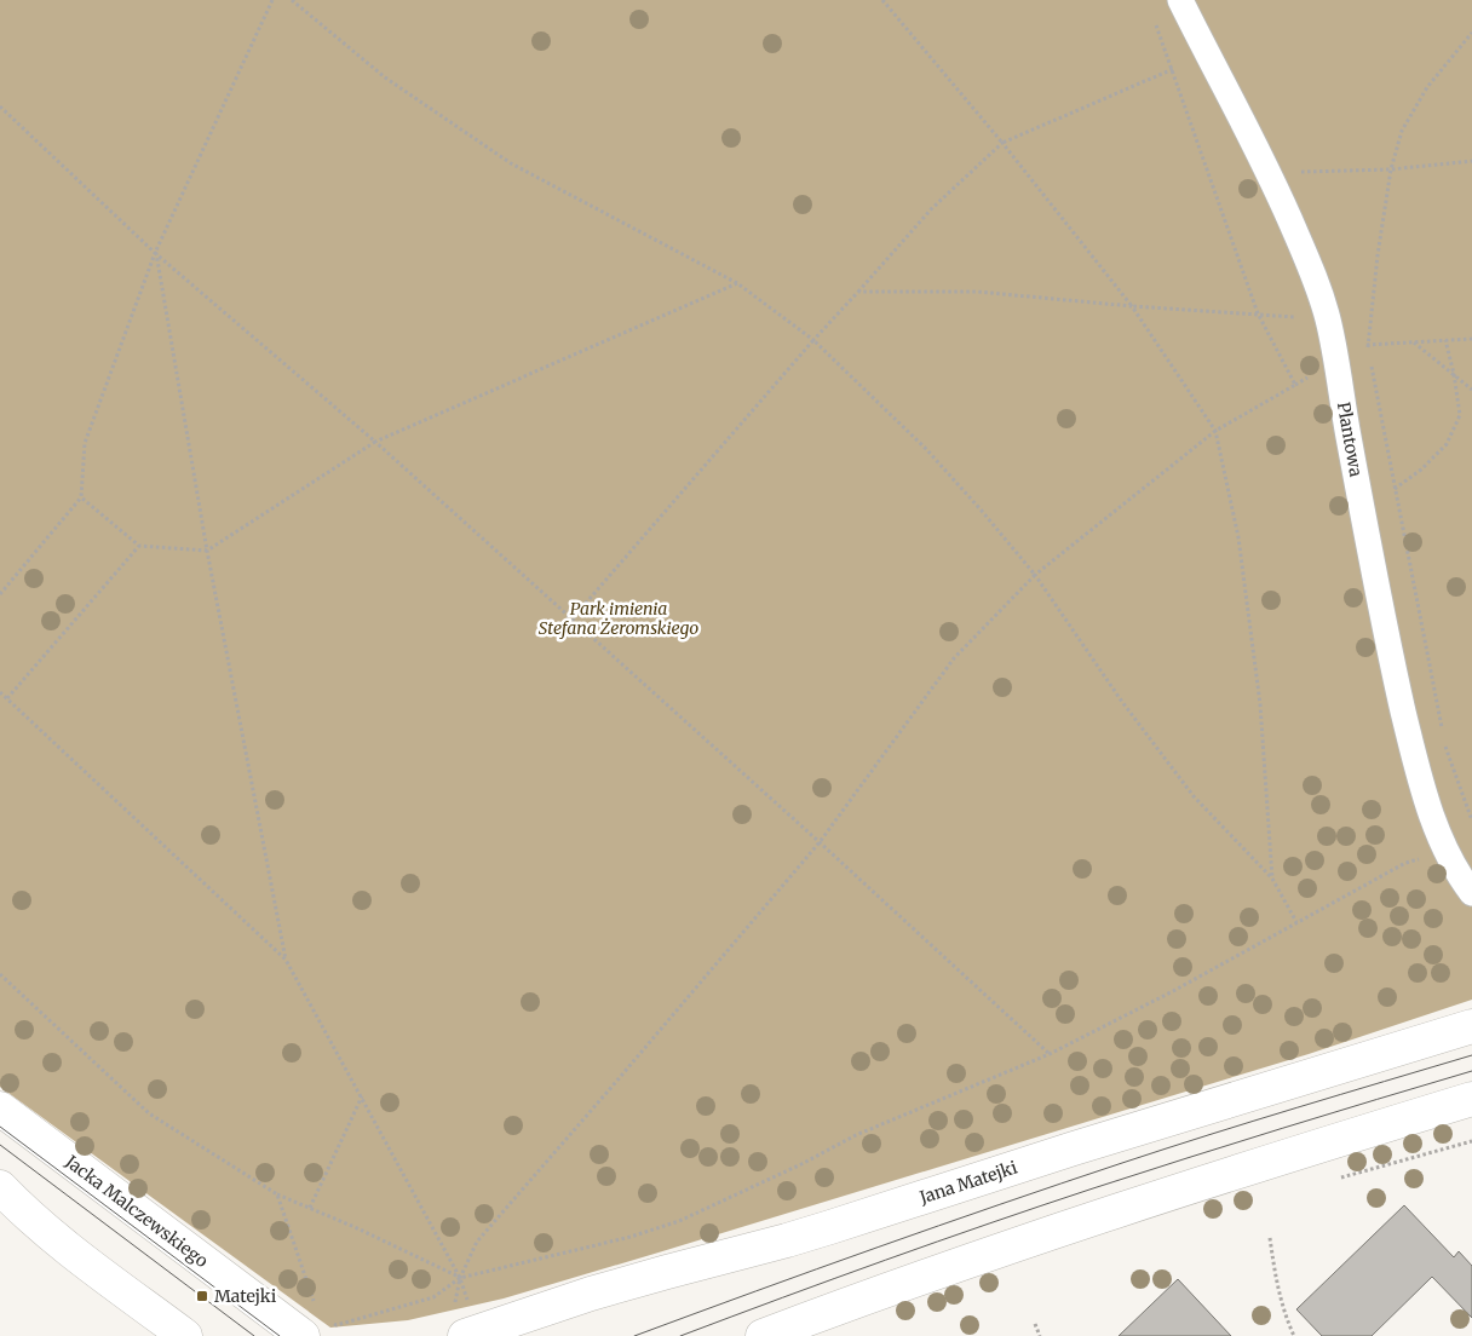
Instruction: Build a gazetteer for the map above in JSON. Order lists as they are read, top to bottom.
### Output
{
  "streets": {
    "street": ["Plantowa", "Jana Matejki", "Jacka Malczewskiego"]
  },
  "parks": ["Park imienia Stefana Żeromskiego"],
  "places": {
    "transit": ["Matejki"]
  }
}
